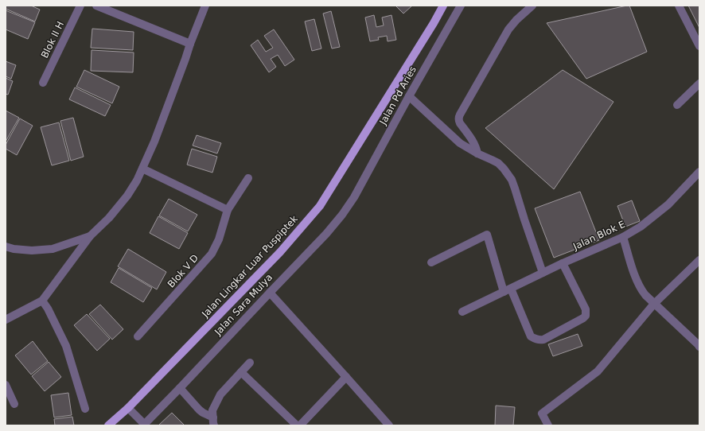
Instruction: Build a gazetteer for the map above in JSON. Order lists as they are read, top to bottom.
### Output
{
  "streets": {
    "main road": ["Jalan Lingkar Luar Puspiptek"],
    "street": [
      "Blok II H",
      "Jalan Pd Aries",
      "Jalan Blok E",
      "Blok V D",
      "Jalan Sara Mulya"
    ]
  },
  "crossings": [
    ["Jalan Pd Aries", "Jalan Sara Mulya"]
  ]
}
